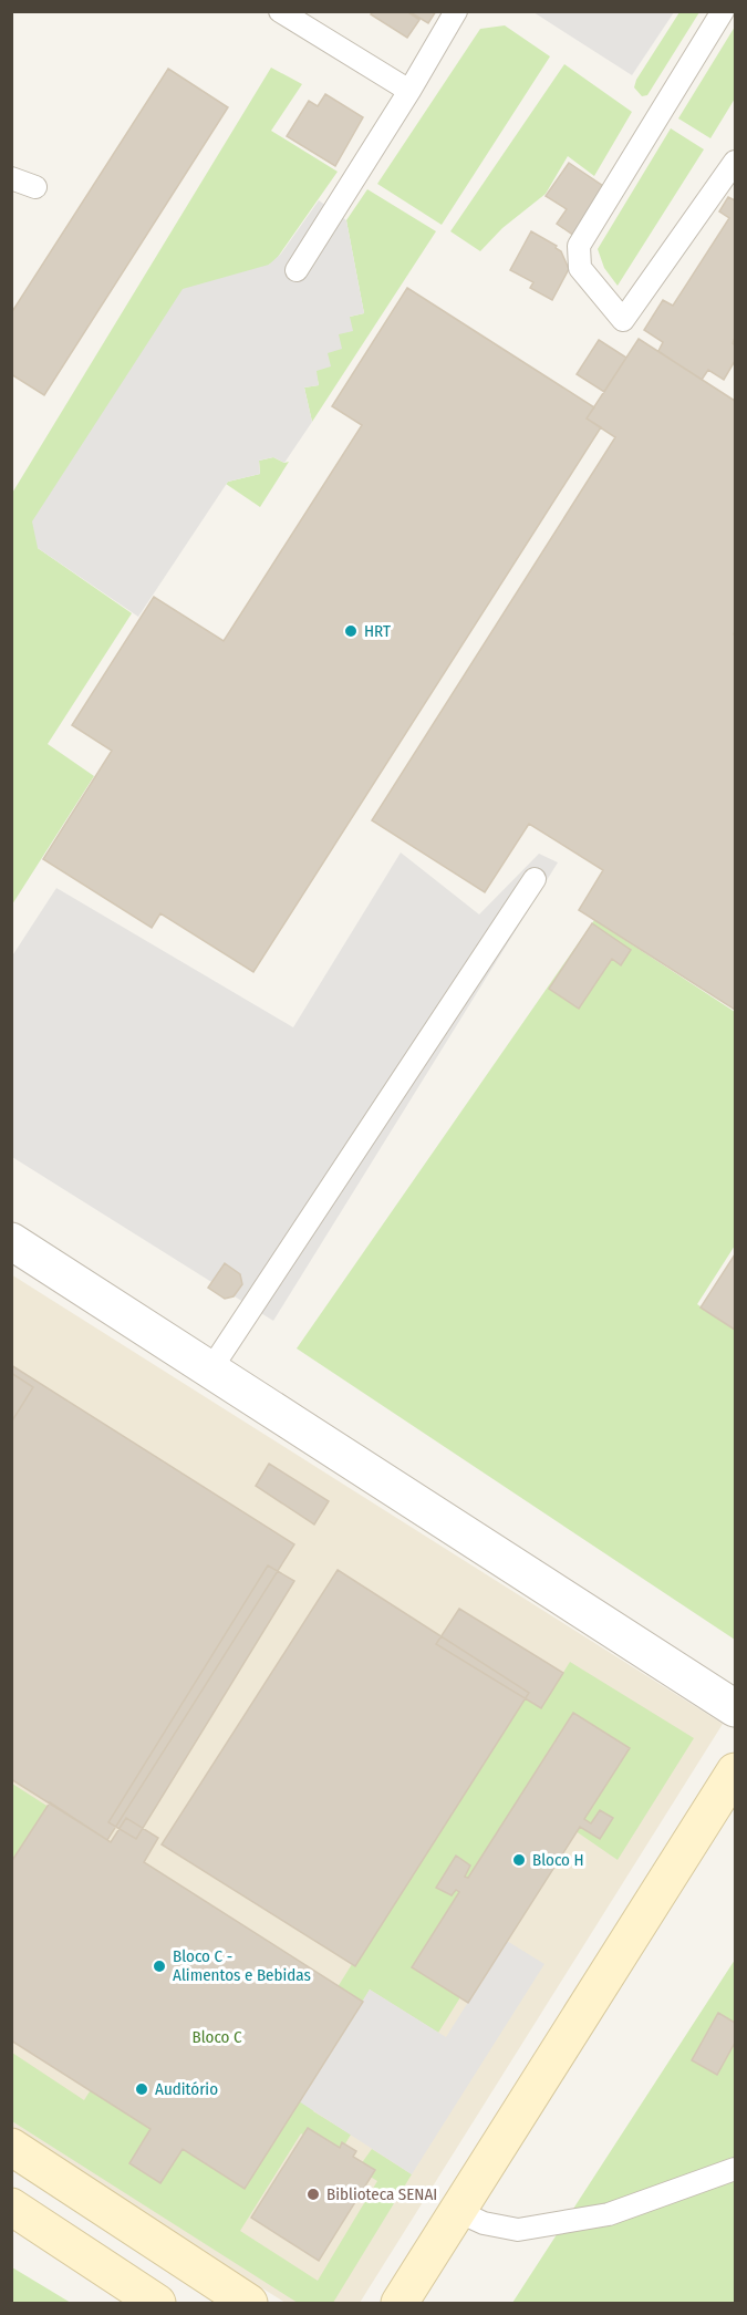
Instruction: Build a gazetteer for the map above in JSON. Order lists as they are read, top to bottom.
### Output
{
  "parks": ["Bloco C"],
  "places": [
    "HRT",
    "Bloco H",
    "Bloco C - Alimentos e Bebidas",
    "Auditório",
    "Biblioteca SENAI"
  ]
}
